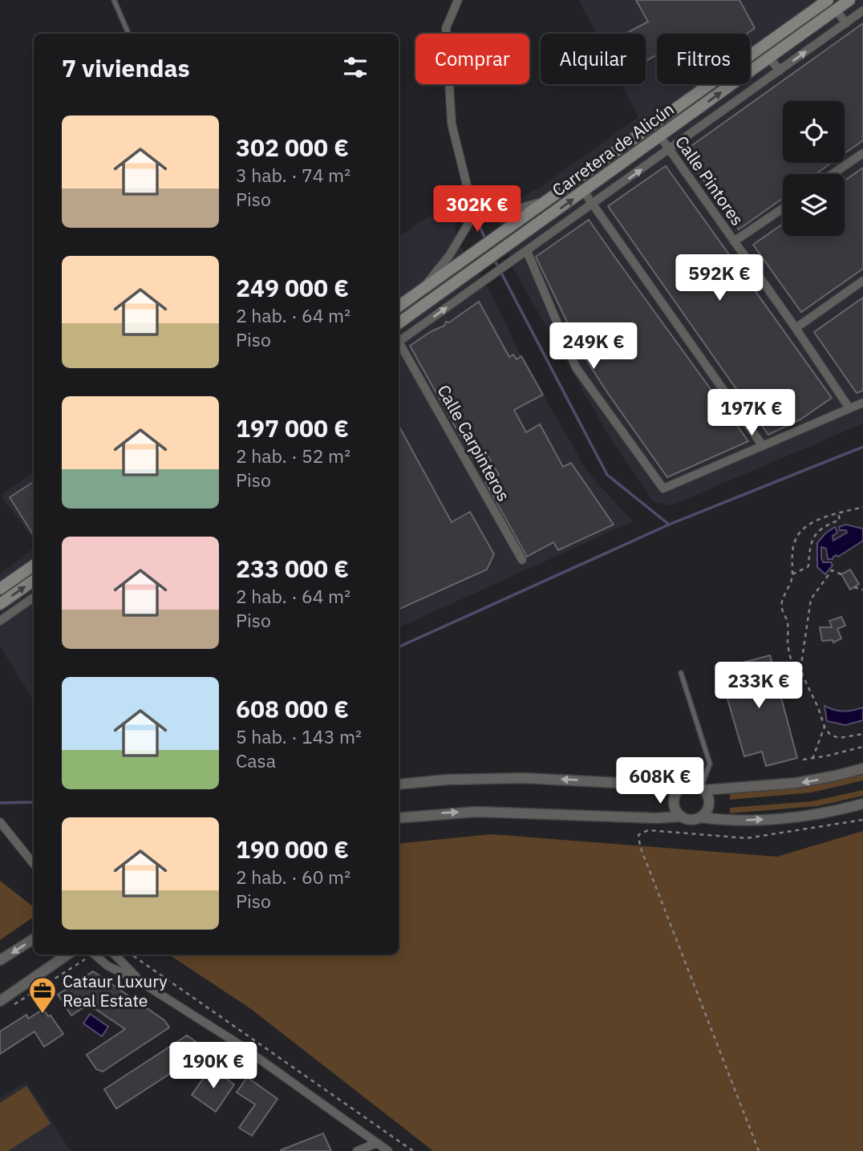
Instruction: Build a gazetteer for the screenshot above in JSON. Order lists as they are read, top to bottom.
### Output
{
  "streets": {
    "main road": ["Carretera de Alicún"],
    "street": ["Calle Pintores", "Calle Carpinteros"]
  },
  "crossings": [
    ["Carretera de Alicún", "Calle Pintores"]
  ],
  "places": {
    "office": ["Cataur Luxury Real Estate"]
  },
  "page": {
    "chip": ["Comprar", "Alquilar", "Filtros"],
    "heading": "7 viviendas",
    "list": [
      {
        "name": "302 000 €",
        "note": "3 hab. · 74 m² · Piso"
      },
      {
        "name": "249 000 €",
        "note": "2 hab. · 64 m² · Piso"
      },
      {
        "name": "197 000 €",
        "note": "2 hab. · 52 m² · Piso"
      },
      {
        "name": "233 000 €",
        "note": "2 hab. · 64 m² · Piso"
      },
      {
        "name": "608 000 €",
        "note": "5 hab. · 143 m² · Casa"
      },
      {
        "name": "190 000 €",
        "note": "2 hab. · 60 m² · Piso"
      }
    ],
    "price": [
      "302K €",
      "592K €",
      "249K €",
      "197K €",
      "233K €",
      "608K €",
      "190K €"
    ]
  }
}
